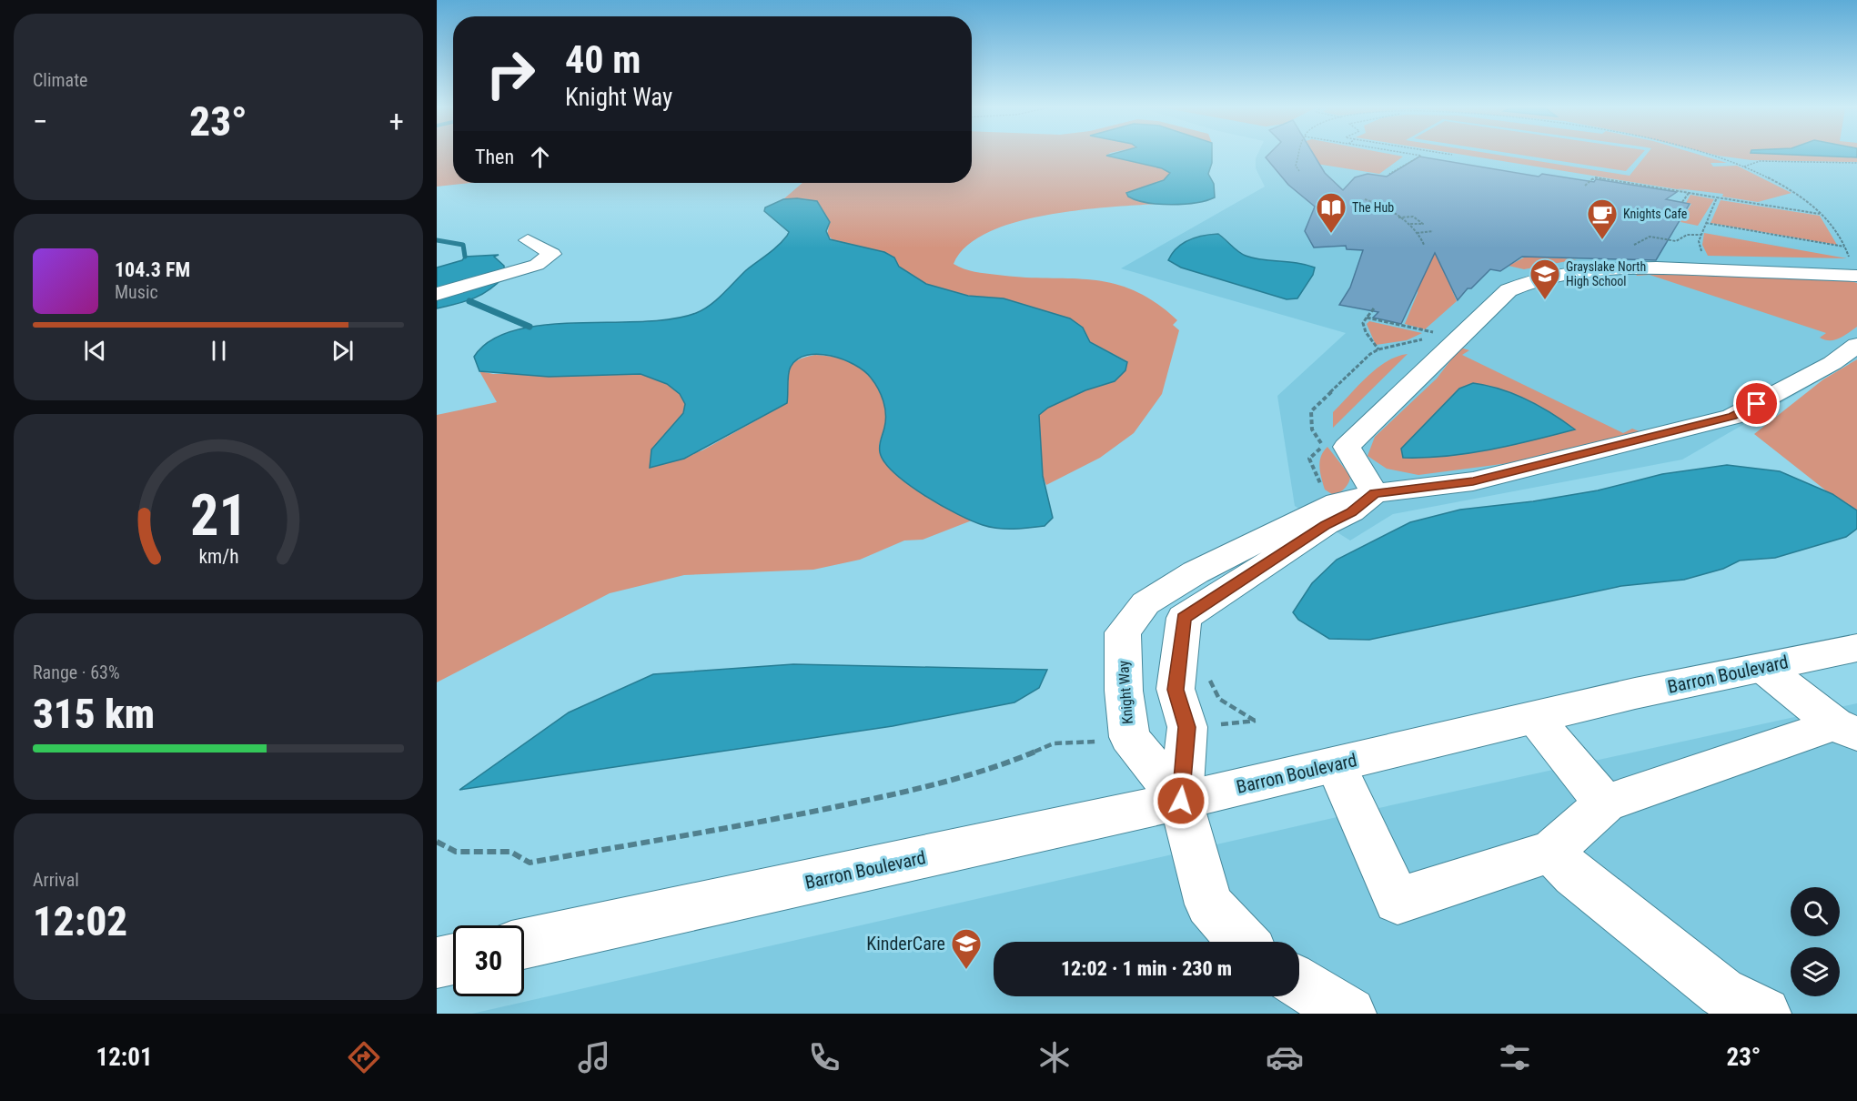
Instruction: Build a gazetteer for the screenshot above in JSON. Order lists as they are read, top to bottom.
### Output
{
  "streets": {
    "street": ["Barron Boulevard", "Knight Way"]
  },
  "crossings": [
    ["Barron Boulevard", "Knight Way"]
  ],
  "places": {
    "library": ["The Hub"],
    "cafe": ["Knights Cafe"],
    "school or university": ["Grayslake North High School", "KinderCare"]
  },
  "page": {
    "tile": [
      "Climate",
      ["Range · 63%", "315 km"],
      ["Arrival", "12:02"]
    ],
    "turn": ["40 m", "Knight Way"],
    "heat": ["−", "23°", "+"],
    "then": "Then",
    "song": ["104.3 FM", "Music"],
    "limit": "30",
    "trip": "12:02 · 1 min · 230 m",
    "tabs": ["12:01", "23°"],
    "gauge": ["21", "km/h"]
  }
}
